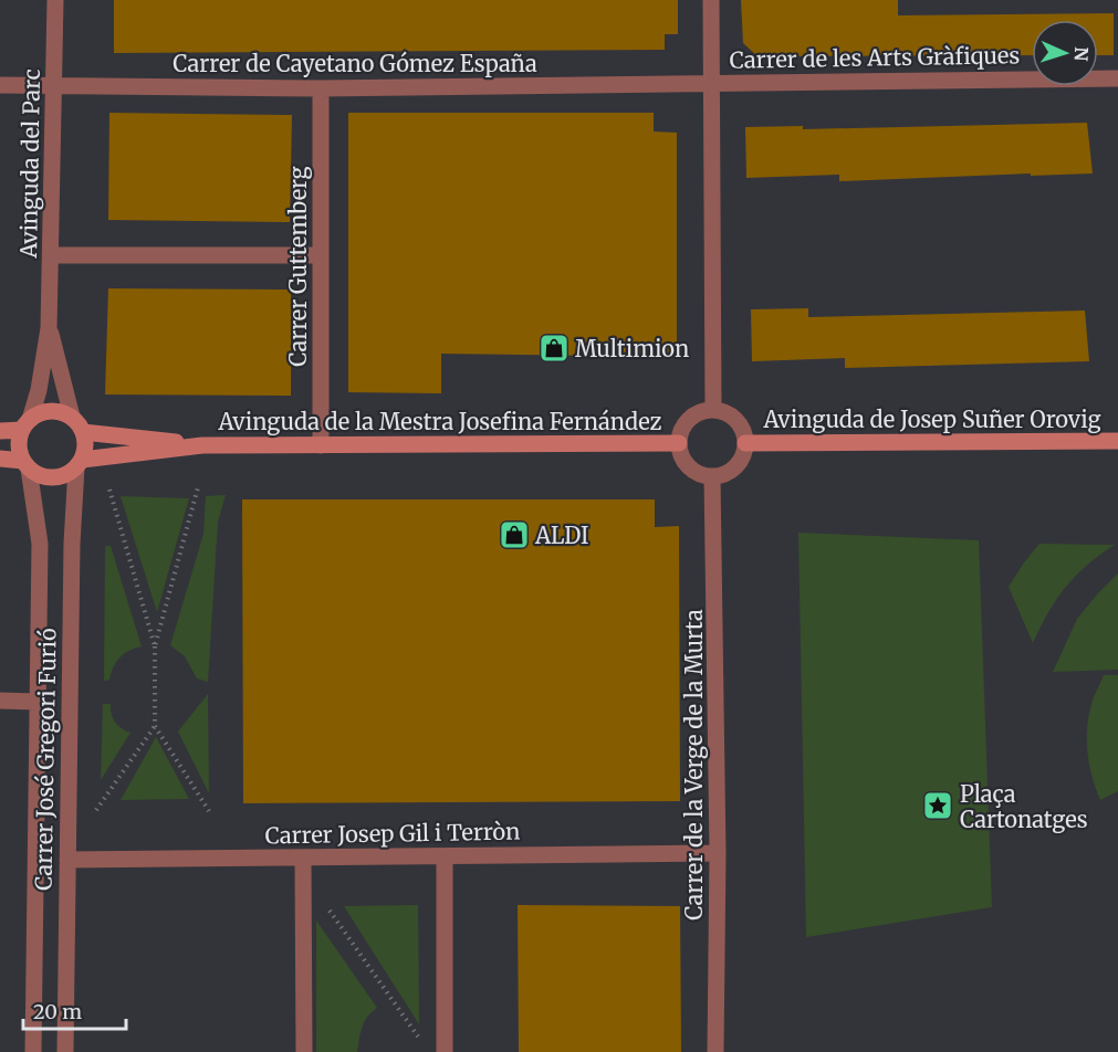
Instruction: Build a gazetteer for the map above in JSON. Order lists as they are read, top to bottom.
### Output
{
  "streets": {
    "street": [
      "Carrer de les Arts Gràfiques",
      "Carrer de Cayetano Gómez España",
      "Avinguda del Parc",
      "Carrer Guttemberg",
      "Avinguda de Josep Suñer Orovig",
      "Avinguda de la Mestra Josefina Fernández",
      "Carrer José Gregori Furió",
      "Carrer de la Verge de la Murta",
      "Carrer Josep Gil i Terròn"
    ]
  },
  "crossings": [
    ["Carrer de les Arts Gràfiques", "Carrer de Cayetano Gómez España"],
    ["Carrer de Cayetano Gómez España", "Avinguda del Parc"],
    ["Carrer de Cayetano Gómez España", "Carrer Guttemberg"],
    ["Avinguda del Parc", "Avinguda de la Mestra Josefina Fernández"],
    ["Avinguda del Parc", "Carrer José Gregori Furió"],
    ["Carrer Guttemberg", "Avinguda de la Mestra Josefina Fernández"],
    ["Avinguda de Josep Suñer Orovig", "Avinguda de la Mestra Josefina Fernández"],
    ["Avinguda de Josep Suñer Orovig", "Carrer de la Verge de la Murta"],
    ["Avinguda de la Mestra Josefina Fernández", "Carrer José Gregori Furió"],
    ["Avinguda de la Mestra Josefina Fernández", "Carrer de la Verge de la Murta"],
    ["Carrer José Gregori Furió", "Carrer Josep Gil i Terròn"],
    ["Carrer de la Verge de la Murta", "Carrer Josep Gil i Terròn"]
  ],
  "places": {
    "shop": ["Multimion", "ALDI"],
    "place": ["Plaça Cartonatges"]
  },
  "scale_bar": "20 m",
  "north": "right"
}
